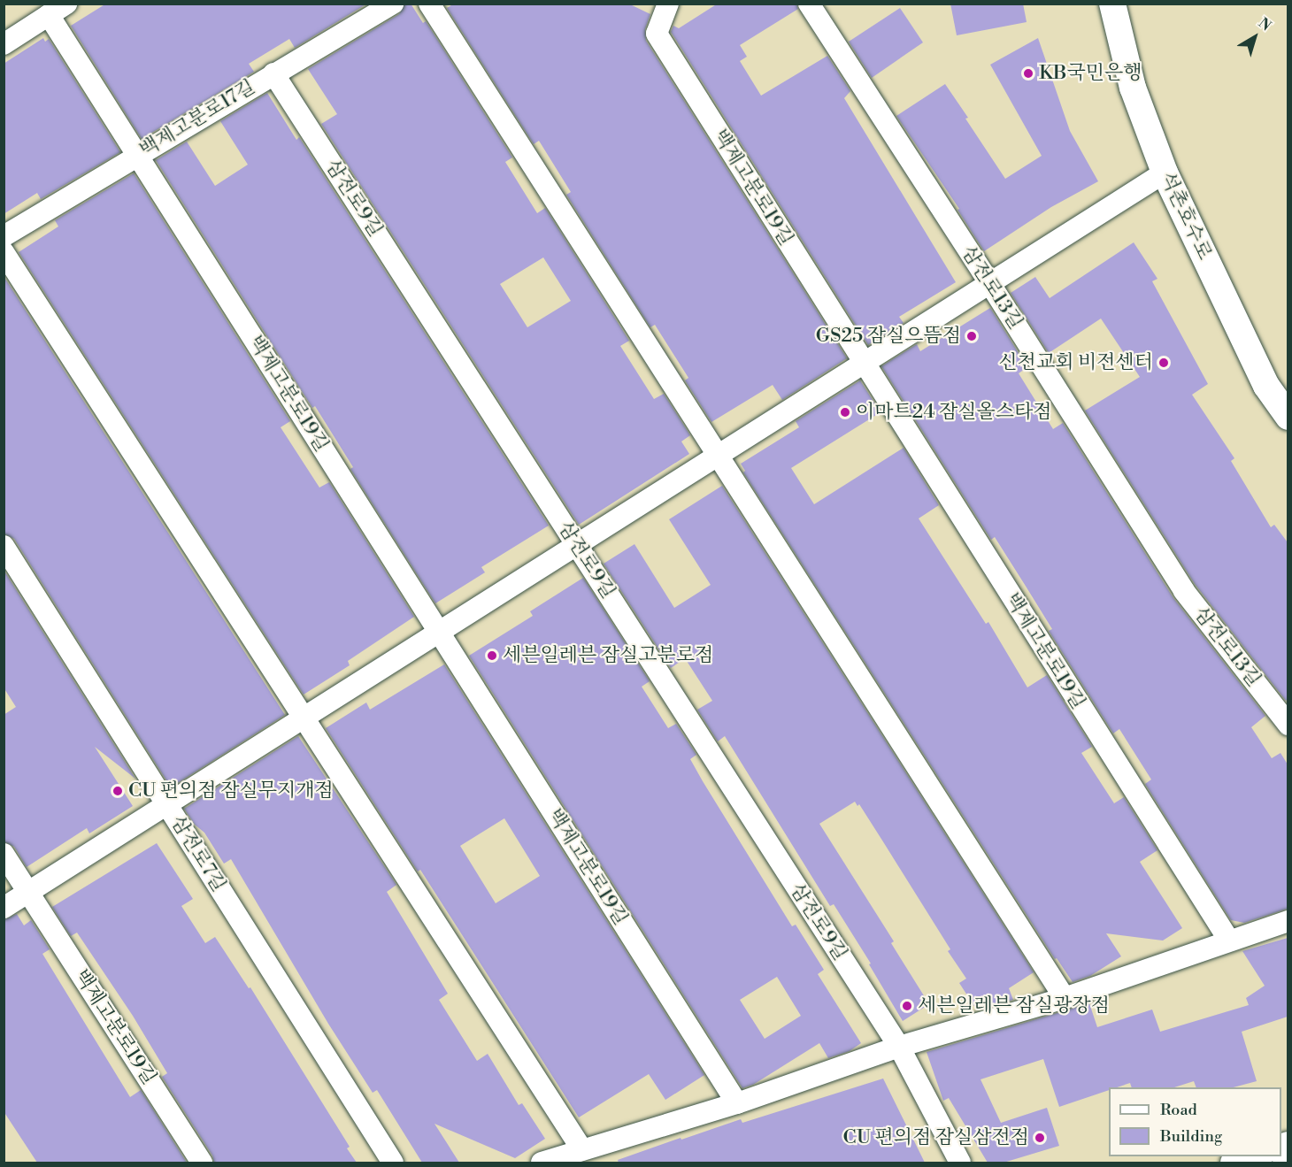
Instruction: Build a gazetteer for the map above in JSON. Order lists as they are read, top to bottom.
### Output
{
  "streets": {
    "street": [
      "백제고분로17길",
      "백제고분로19길",
      "삼전로9길",
      "석촌호수로",
      "삼전로13길",
      "삼전로7길"
    ]
  },
  "crossings": [
    ["백제고분로17길", "백제고분로19길"],
    ["백제고분로17길", "삼전로9길"]
  ],
  "places": [
    "KB국민은행",
    "GS25 잠실으뜸점",
    "신천교회 비전센터",
    "이마트24 잠실올스타점",
    "세븐일레븐 잠실고분로점",
    "CU 편의점 잠실무지개점",
    "세븐일레븐 잠실광장점",
    "CU 편의점 잠실삼전점"
  ],
  "legend": ["Road", "Building"],
  "north": "top right"
}
